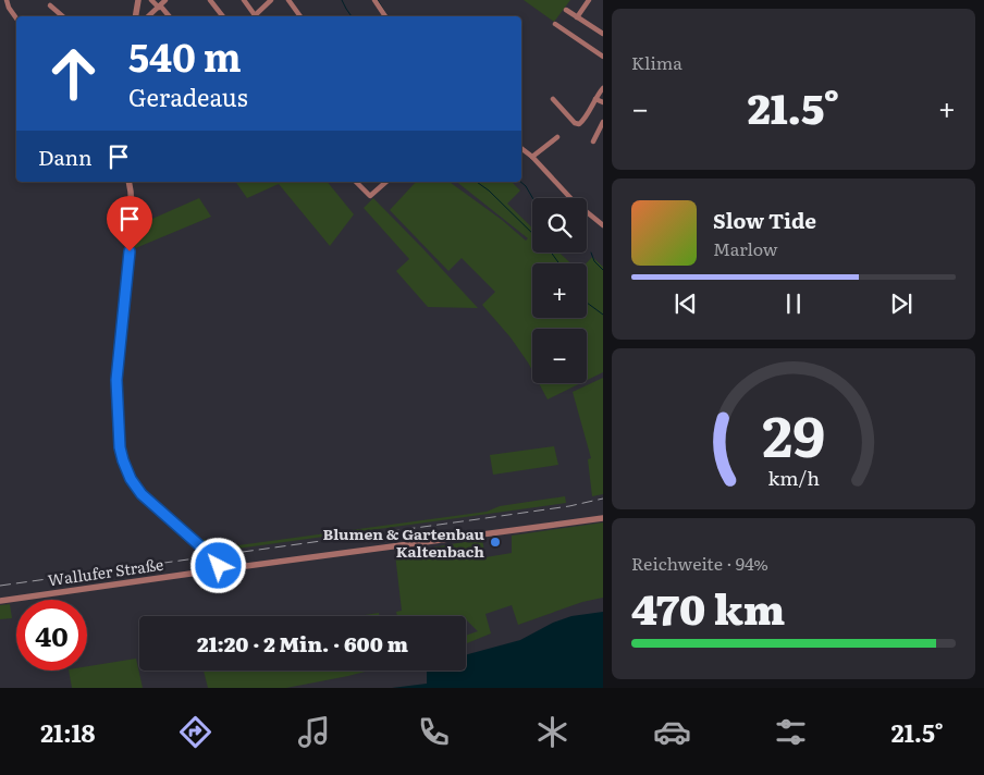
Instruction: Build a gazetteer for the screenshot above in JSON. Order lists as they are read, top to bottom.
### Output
{
  "streets": {
    "street": ["Wallufer Straße"]
  },
  "places": ["Blumen & Gartenbau Kaltenbach"],
  "page": {
    "tile": [
      "Klima",
      ["Reichweite · 94%", "470 km"]
    ],
    "turn": ["540 m", "Geradeaus"],
    "heat": ["−", "21.5°", "+"],
    "then": "Dann",
    "map_buttons": ["+", "−"],
    "song": ["Slow Tide", "Marlow"],
    "limit": "40",
    "trip": "21:20 · 2 Min. · 600 m",
    "tabs": ["21:18", "21.5°"],
    "gauge": ["29", "km/h"]
  }
}
